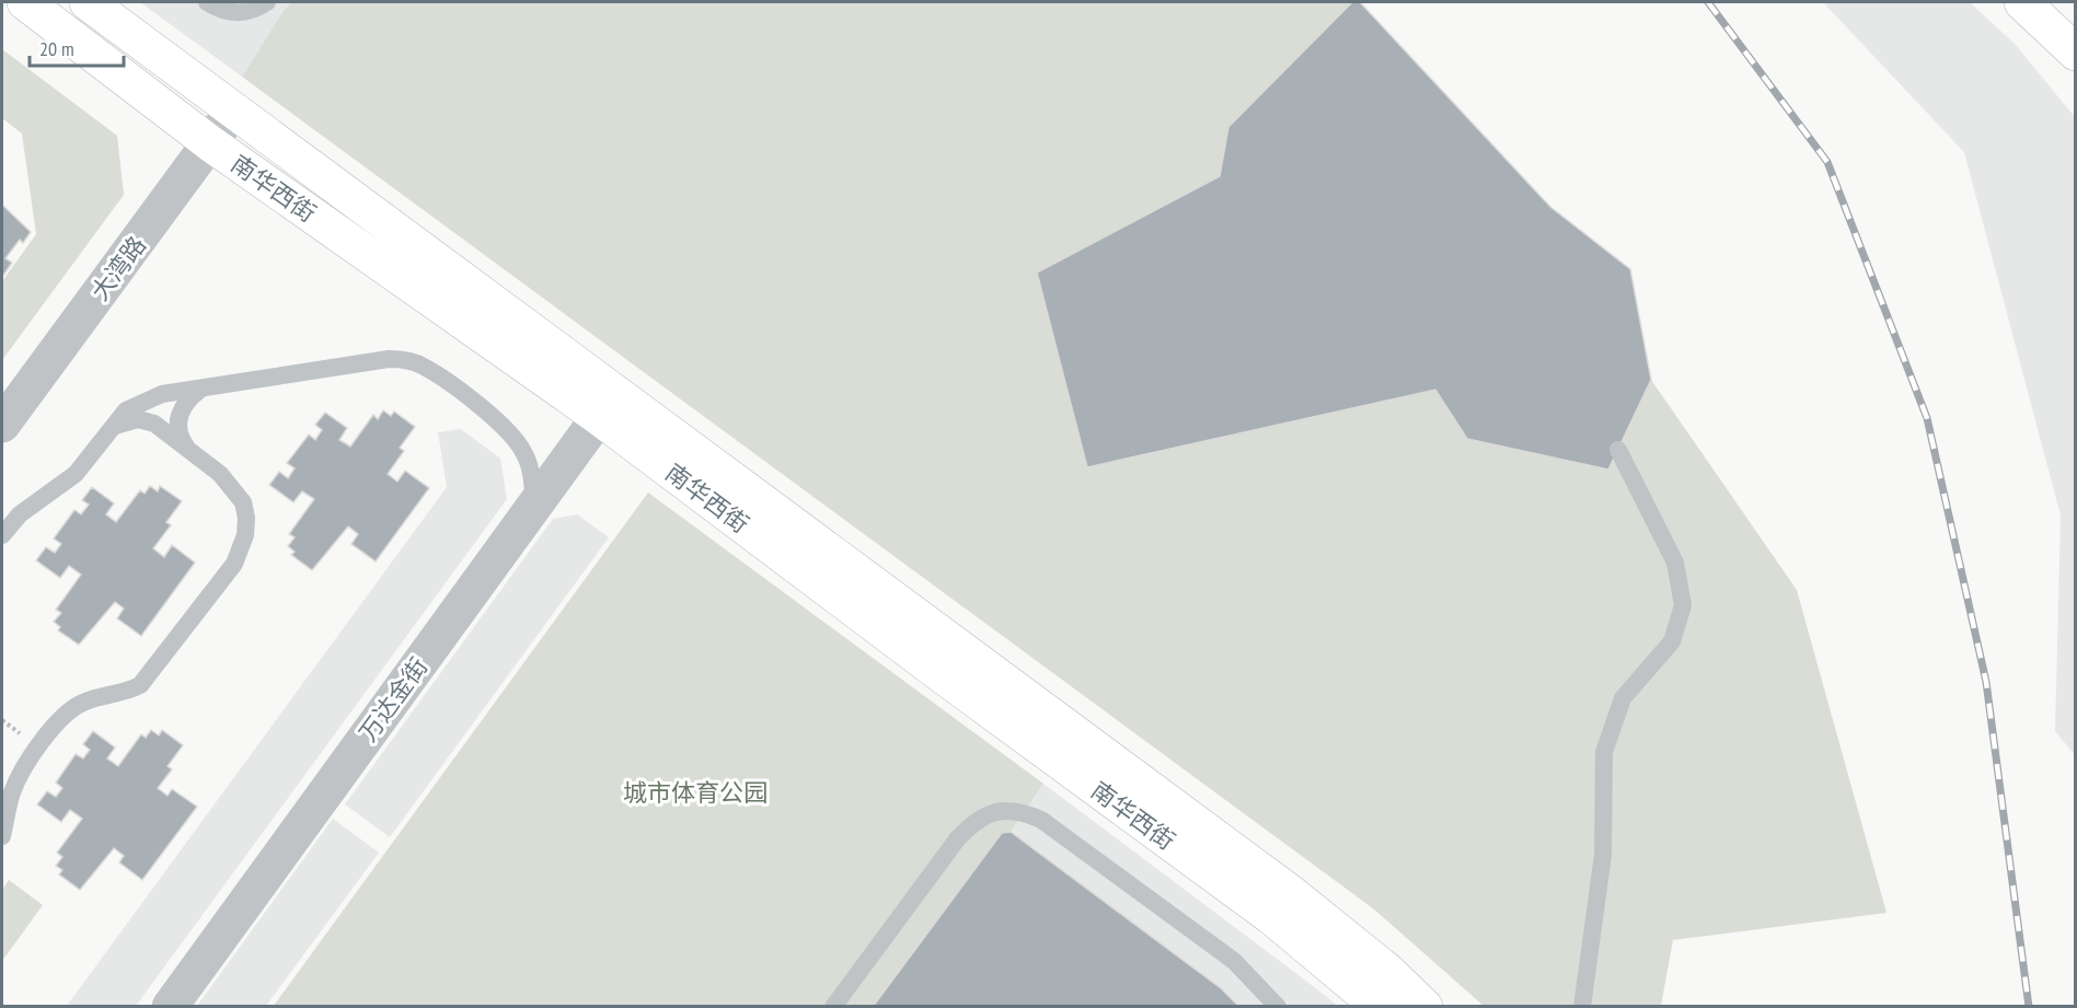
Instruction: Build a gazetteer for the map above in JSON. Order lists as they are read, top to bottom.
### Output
{
  "streets": {
    "main road": ["南华西街"],
    "street": ["大湾路", "万达金街"]
  },
  "crossings": [
    ["南华西街", "大湾路"],
    ["南华西街", "万达金街"]
  ],
  "parks": ["城市体育公园"],
  "scale_bar": "20 m"
}
